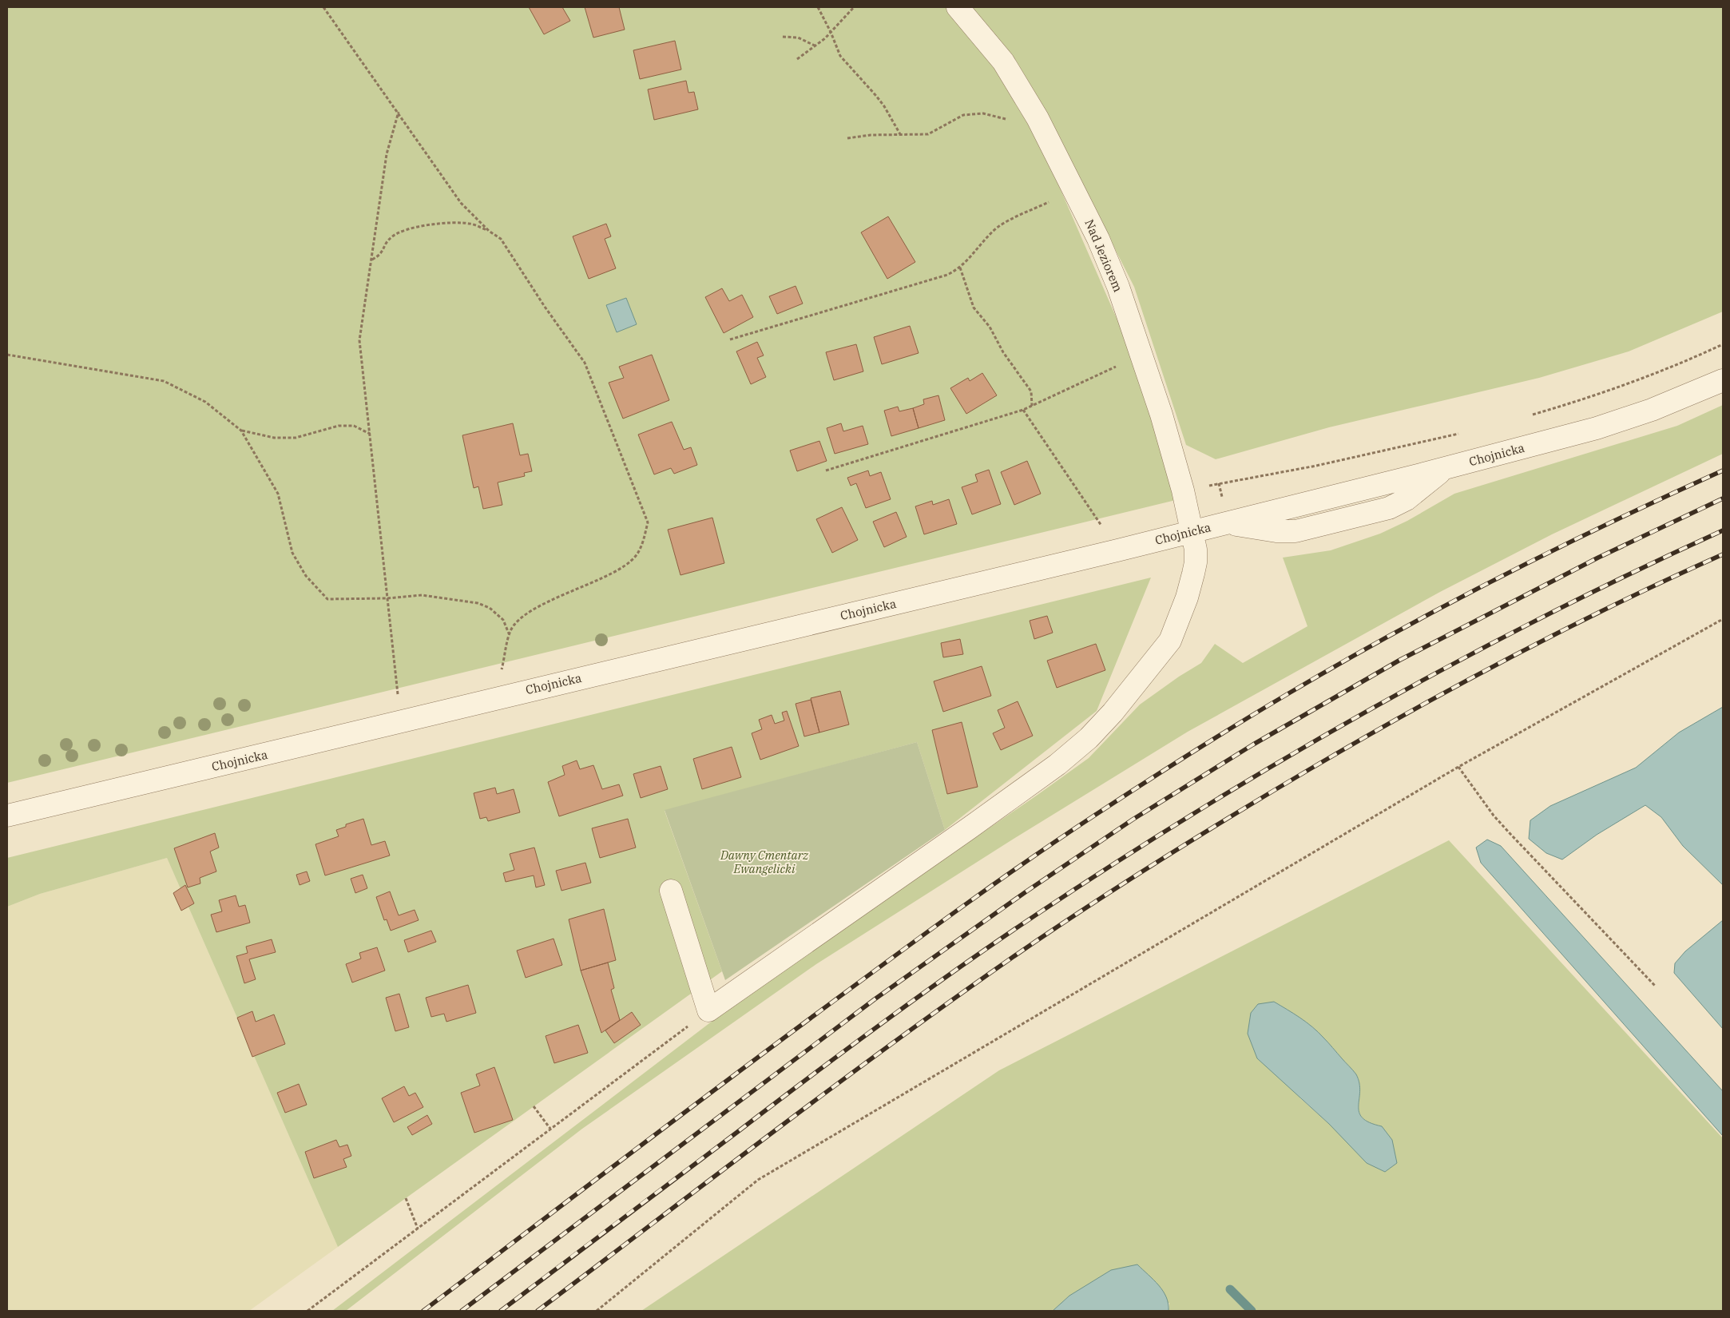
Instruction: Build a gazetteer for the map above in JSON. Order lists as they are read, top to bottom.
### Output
{
  "streets": {
    "street": ["Nad Jeziorem", "Chojnicka"]
  },
  "crossings": [
    ["Nad Jeziorem", "Chojnicka"]
  ],
  "parks": ["Dawny Cmentarz Ewangelicki"]
}
